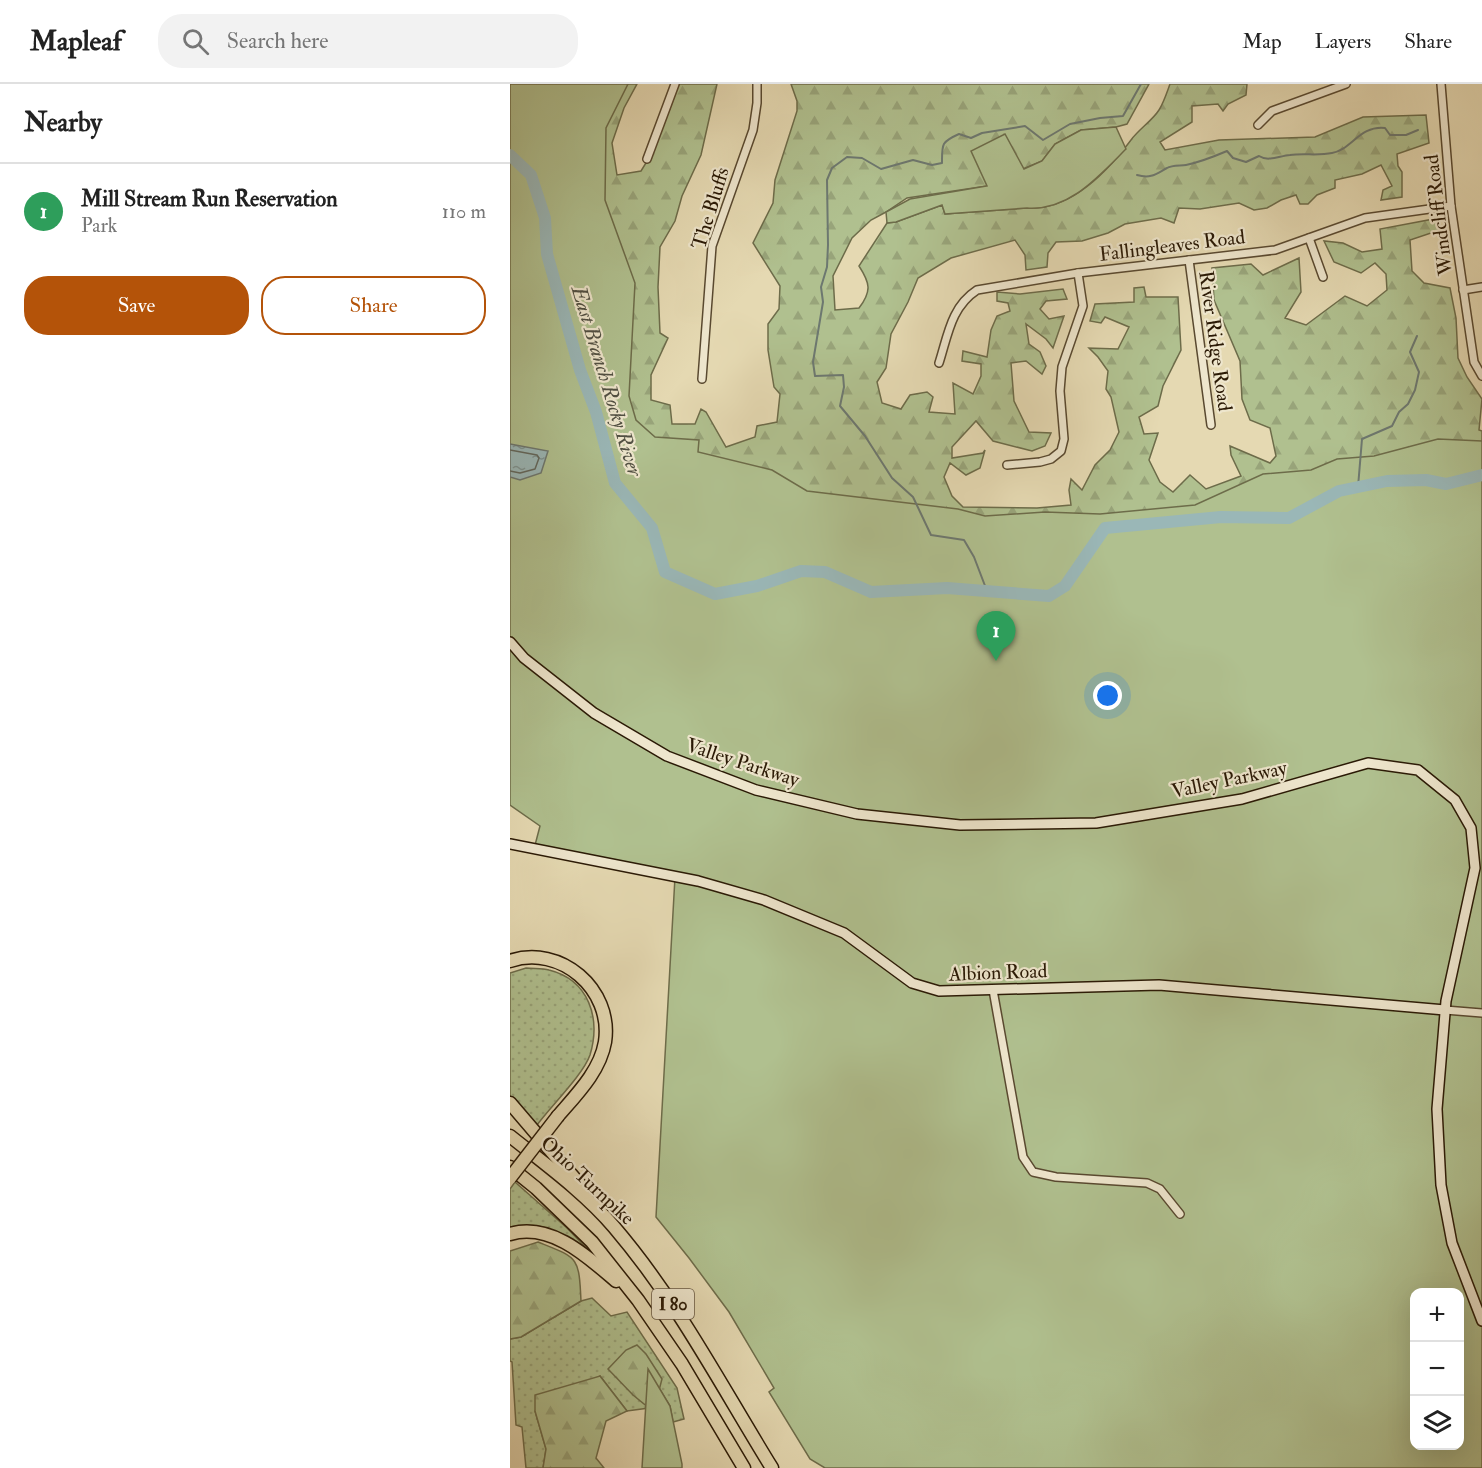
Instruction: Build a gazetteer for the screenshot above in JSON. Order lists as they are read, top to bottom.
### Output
{
  "streets": {
    "highway": ["Ohio Turnpike", "I 80"],
    "street": [
      "The Bluffs",
      "Windcliff Road",
      "Fallingleaves Road",
      "River Ridge Road",
      "Valley Parkway",
      "Albion Road"
    ]
  },
  "crossings": [
    ["Windcliff Road", "Fallingleaves Road"],
    ["Fallingleaves Road", "River Ridge Road"],
    ["Valley Parkway", "Albion Road"]
  ],
  "water": ["East Branch Rocky River"],
  "page": {
    "header": "Mapleaf",
    "search": "Search here",
    "nav": ["Map", "Layers", "Share"],
    "heading": "Nearby",
    "list": [
      {
        "mark": "1",
        "name": "Mill Stream Run Reservation",
        "note": "Park",
        "value": "110 m"
      }
    ],
    "buttons": ["Save", "Share"],
    "pins": "1",
    "map_buttons": ["+", "−"]
  }
}
